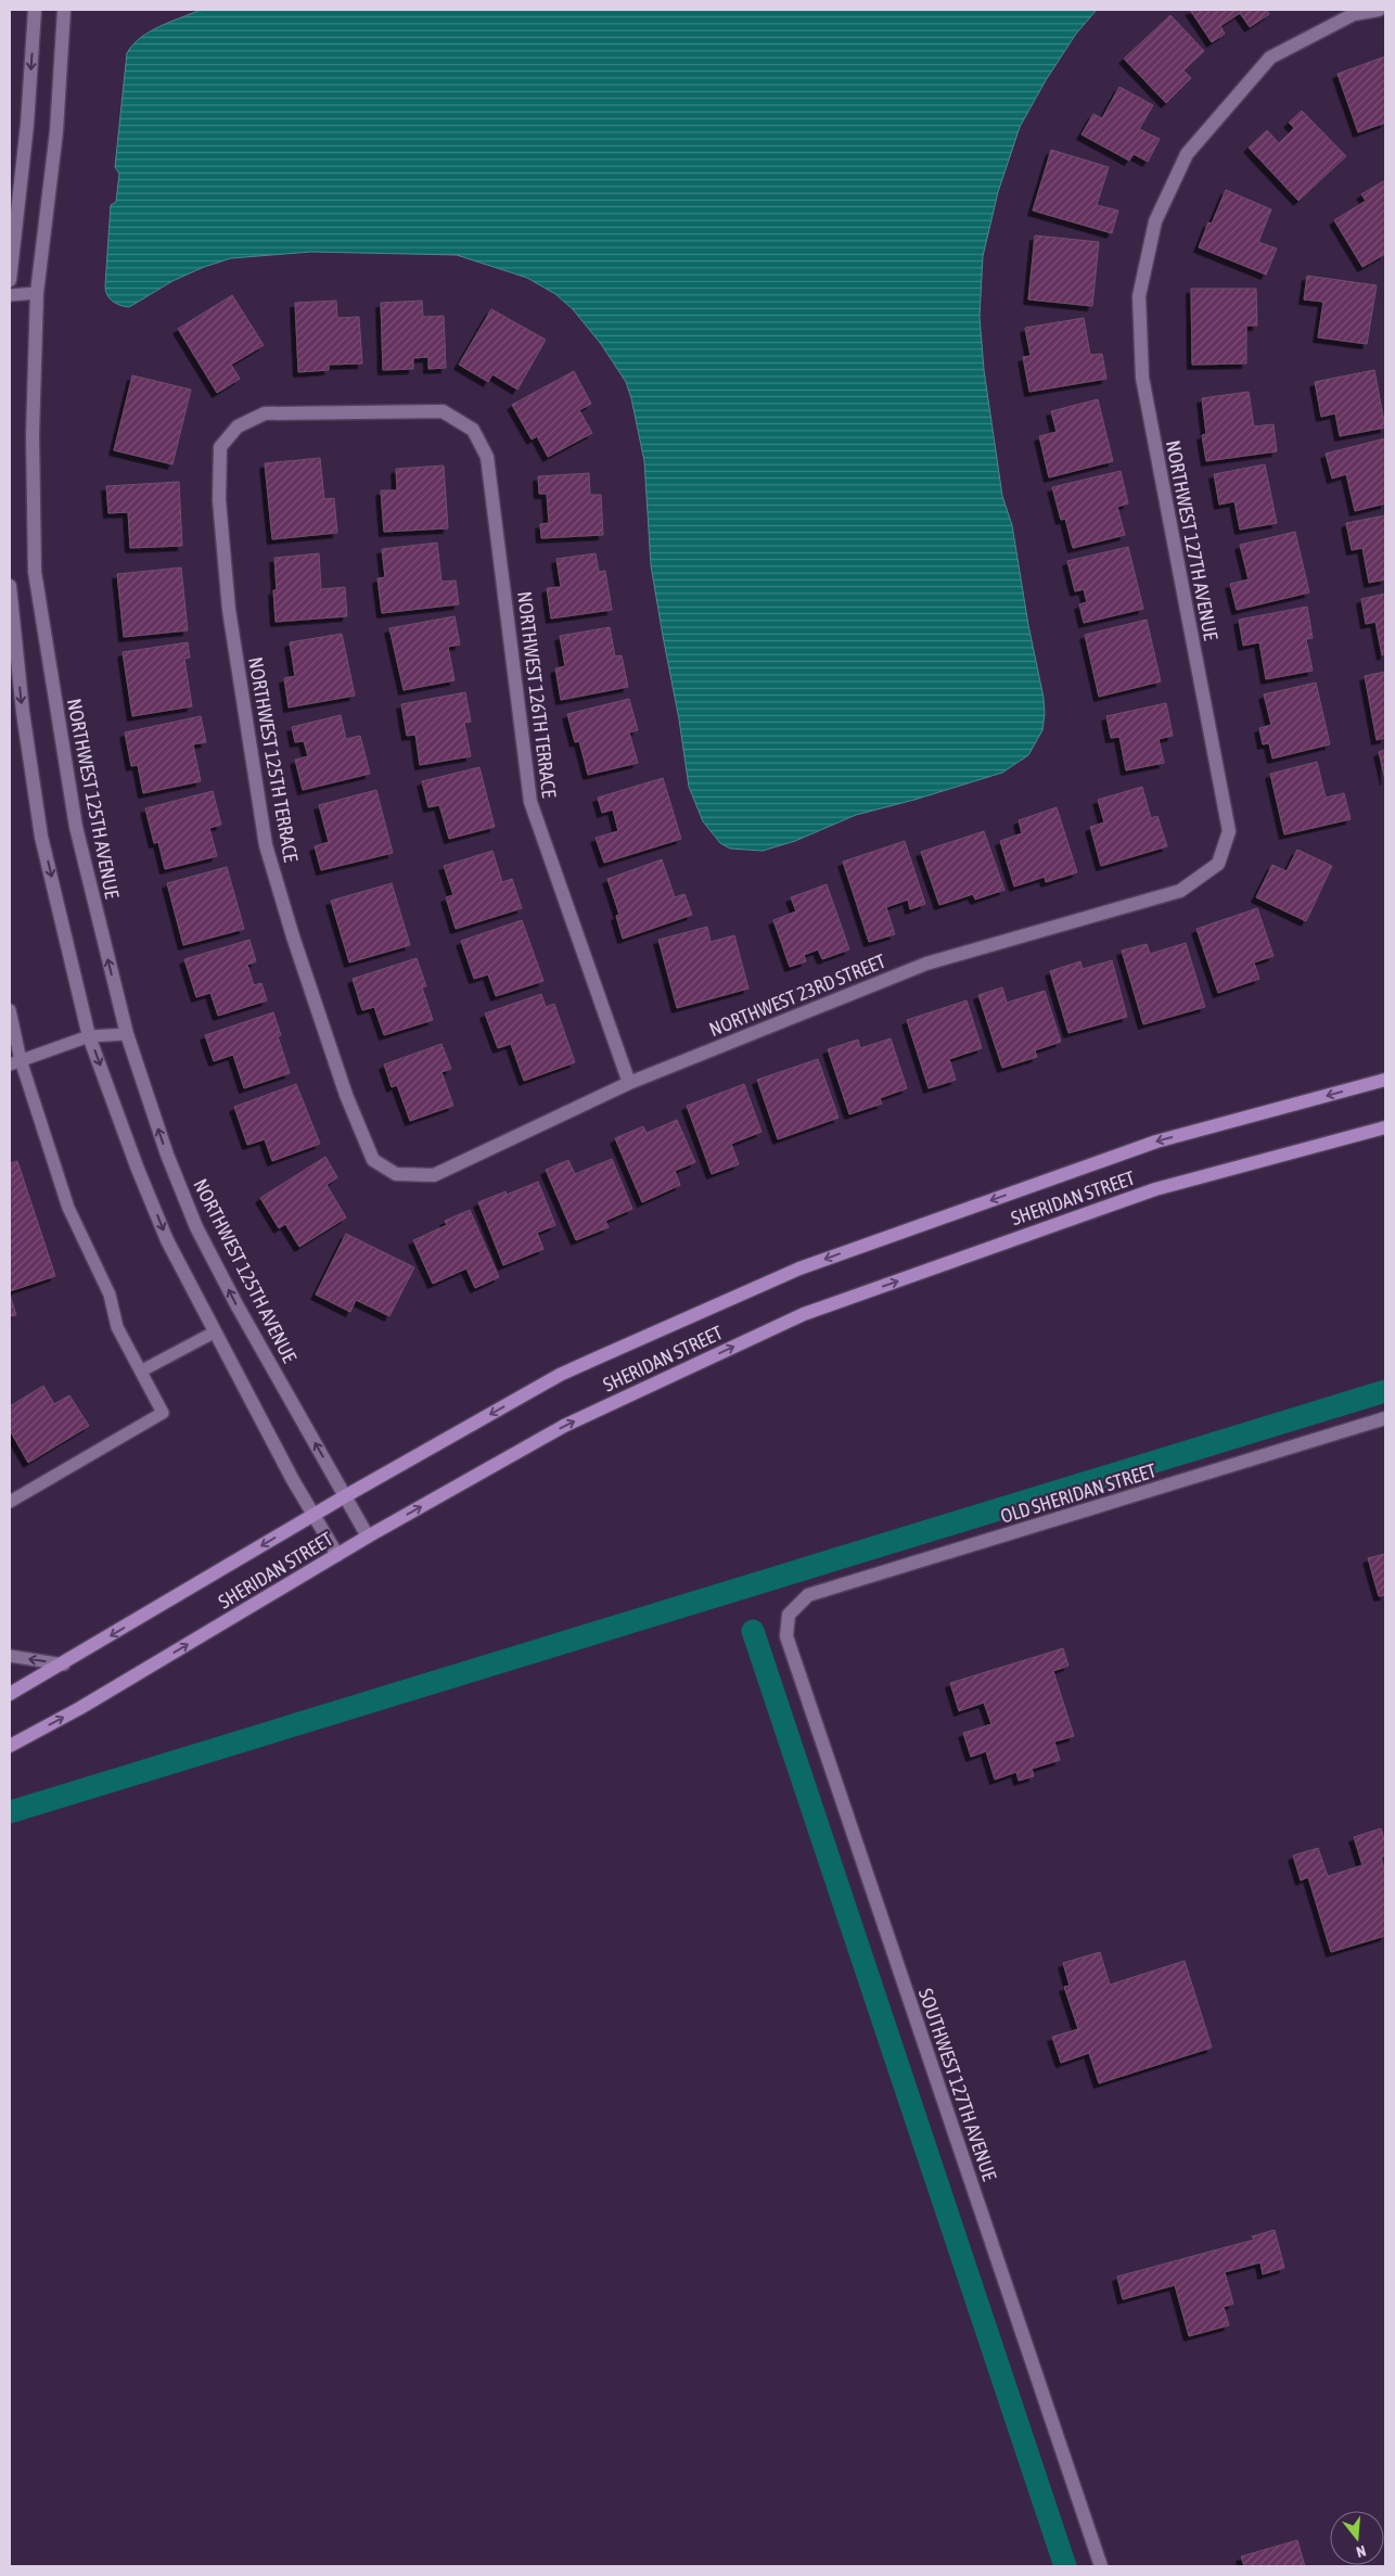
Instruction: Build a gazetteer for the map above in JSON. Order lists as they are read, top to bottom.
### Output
{
  "streets": {
    "main road": ["SHERIDAN STREET"],
    "street": [
      "NORTHWEST 127TH AVENUE",
      "NORTHWEST 126TH TERRACE",
      "NORTHWEST 125TH TERRACE",
      "NORTHWEST 125TH AVENUE",
      "NORTHWEST 23RD STREET",
      "OLD SHERIDAN STREET",
      "SOUTHWEST 127TH AVENUE"
    ]
  },
  "crossings": [
    ["NORTHWEST 127TH AVENUE", "NORTHWEST 23RD STREET"],
    ["NORTHWEST 126TH TERRACE", "NORTHWEST 125TH TERRACE"],
    ["NORTHWEST 126TH TERRACE", "NORTHWEST 23RD STREET"],
    ["NORTHWEST 125TH TERRACE", "NORTHWEST 23RD STREET"],
    ["NORTHWEST 125TH AVENUE", "SHERIDAN STREET"],
    ["OLD SHERIDAN STREET", "SOUTHWEST 127TH AVENUE"]
  ],
  "north": "bottom"
}
